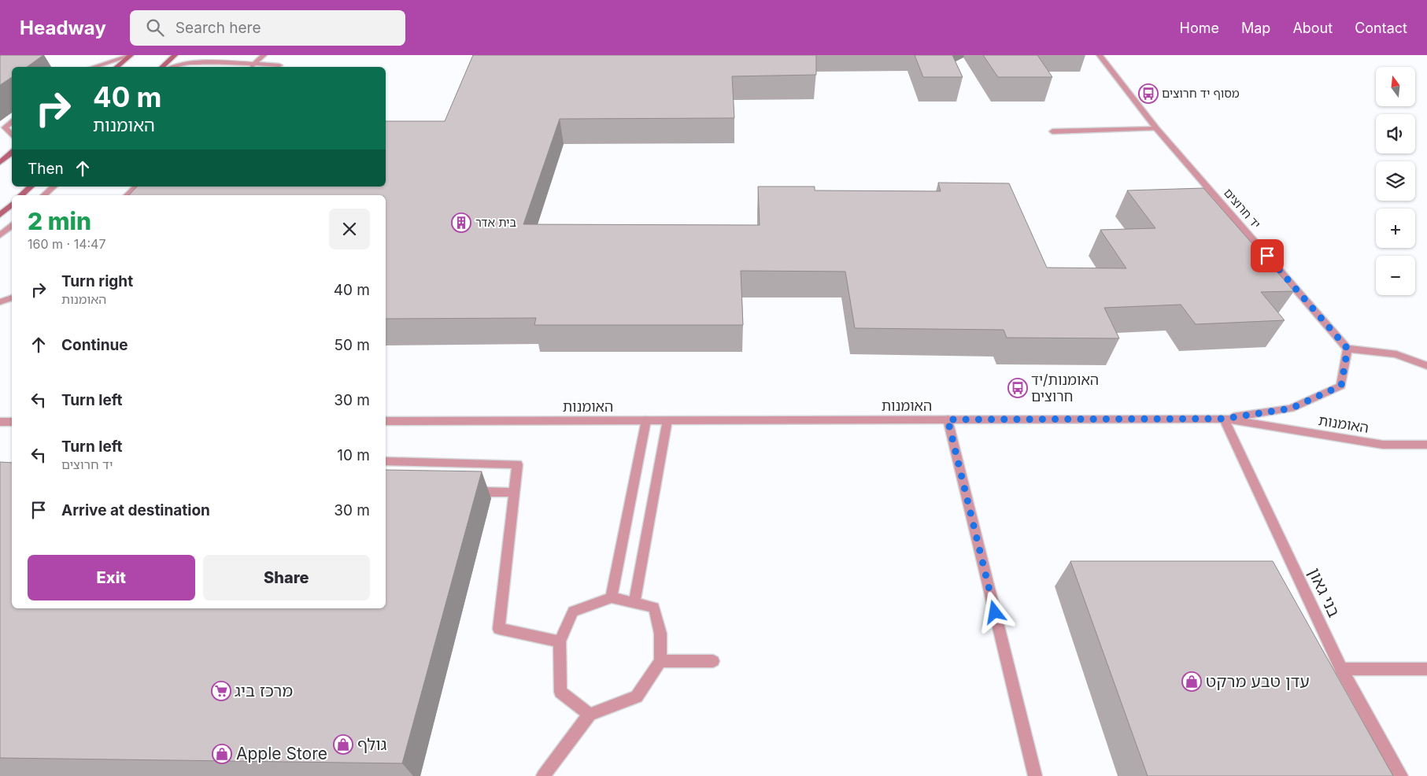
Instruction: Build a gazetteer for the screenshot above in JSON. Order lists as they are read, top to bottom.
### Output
{
  "streets": {
    "street": ["יד חרוצים", "האומנות", "בני גאון"]
  },
  "crossings": [
    ["האומנות", "בני גאון"]
  ],
  "places": {
    "bus stop": ["מסוף יד חרוצים", "האומנות/יד חרוצים"],
    "building": ["בית אדר"],
    "shop": ["עדן טבע מרקט", "גולף", "Apple Store"],
    "supermarket": ["מרכז ביג"]
  },
  "north": "top",
  "page": {
    "header": "Headway",
    "search": "Search here",
    "nav": [
      "Home",
      "Map",
      "About",
      "Contact"
    ],
    "map_buttons": ["+", "−"],
    "turn": ["40 m", "האומנות"],
    "then": "Then",
    "heading": ["2 min", "160 m · 14:47"],
    "list": [
      {
        "name": "Turn right",
        "note": "האומנות",
        "value": "40 m"
      },
      {
        "name": "Continue",
        "value": "50 m"
      },
      {
        "name": "Turn left",
        "value": "30 m"
      },
      {
        "name": "Turn left",
        "note": "יד חרוצים",
        "value": "10 m"
      },
      {
        "name": "Arrive at destination",
        "value": "30 m"
      }
    ],
    "buttons": ["Exit", "Share"]
  }
}
